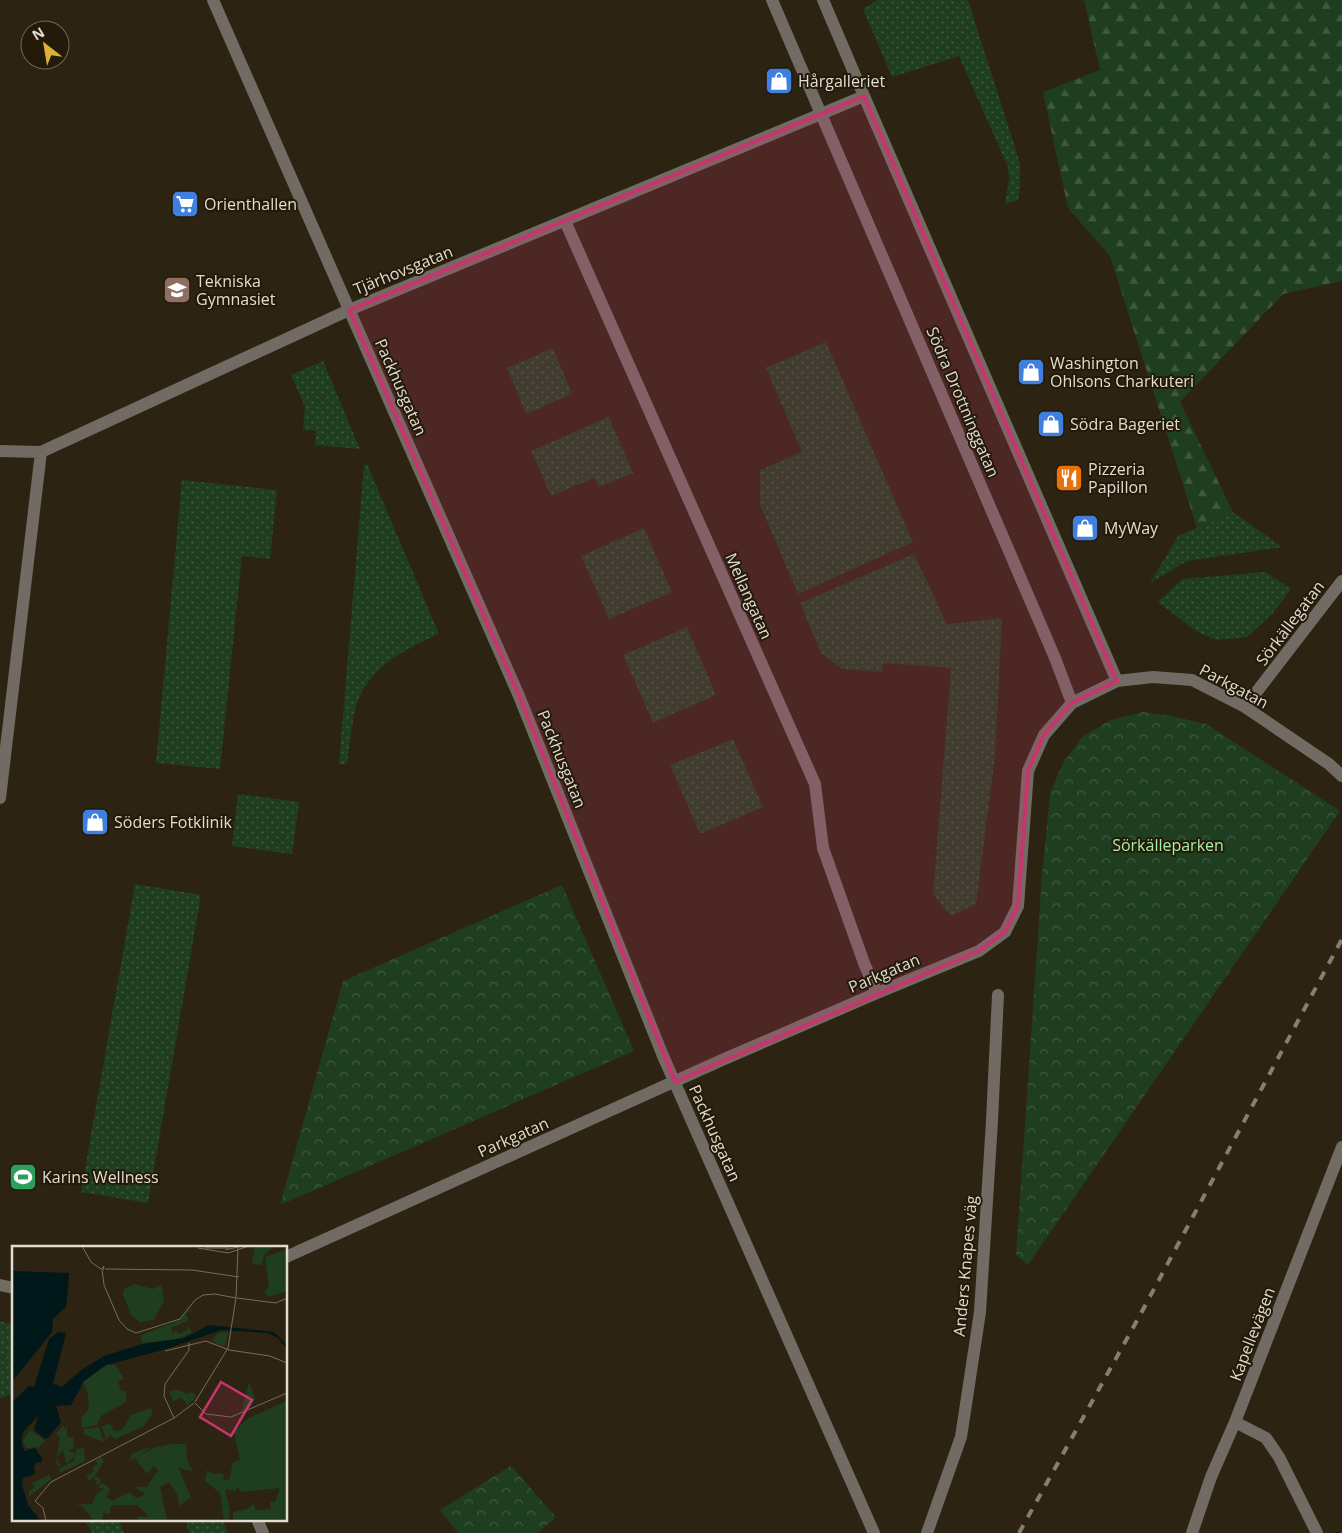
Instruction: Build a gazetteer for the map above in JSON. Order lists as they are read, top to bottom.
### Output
{
  "streets": {
    "street": [
      "Tjärhovsgatan",
      "Packhusgatan",
      "Södra Drottninggatan",
      "Mellangatan",
      "Sörkällegatan",
      "Parkgatan",
      "Anders Knapes väg",
      "Kapellevägen"
    ]
  },
  "crossings": [
    ["Tjärhovsgatan", "Packhusgatan"],
    ["Tjärhovsgatan", "Södra Drottninggatan"],
    ["Tjärhovsgatan", "Mellangatan"],
    ["Packhusgatan", "Parkgatan"],
    ["Södra Drottninggatan", "Parkgatan"],
    ["Mellangatan", "Parkgatan"],
    ["Sörkällegatan", "Parkgatan"]
  ],
  "parks": ["Sörkälleparken"],
  "places": {
    "shop": [
      "Hårgalleriet",
      "Washington Ohlsons Charkuteri",
      "Södra Bageriet",
      "MyWay",
      "Söders Fotklinik"
    ],
    "supermarket": ["Orienthallen"],
    "school or university": ["Tekniska Gymnasiet"],
    "restaurant": ["Pizzeria Papillon"],
    "sports": ["Karins Wellness"]
  },
  "north": "top left"
}
